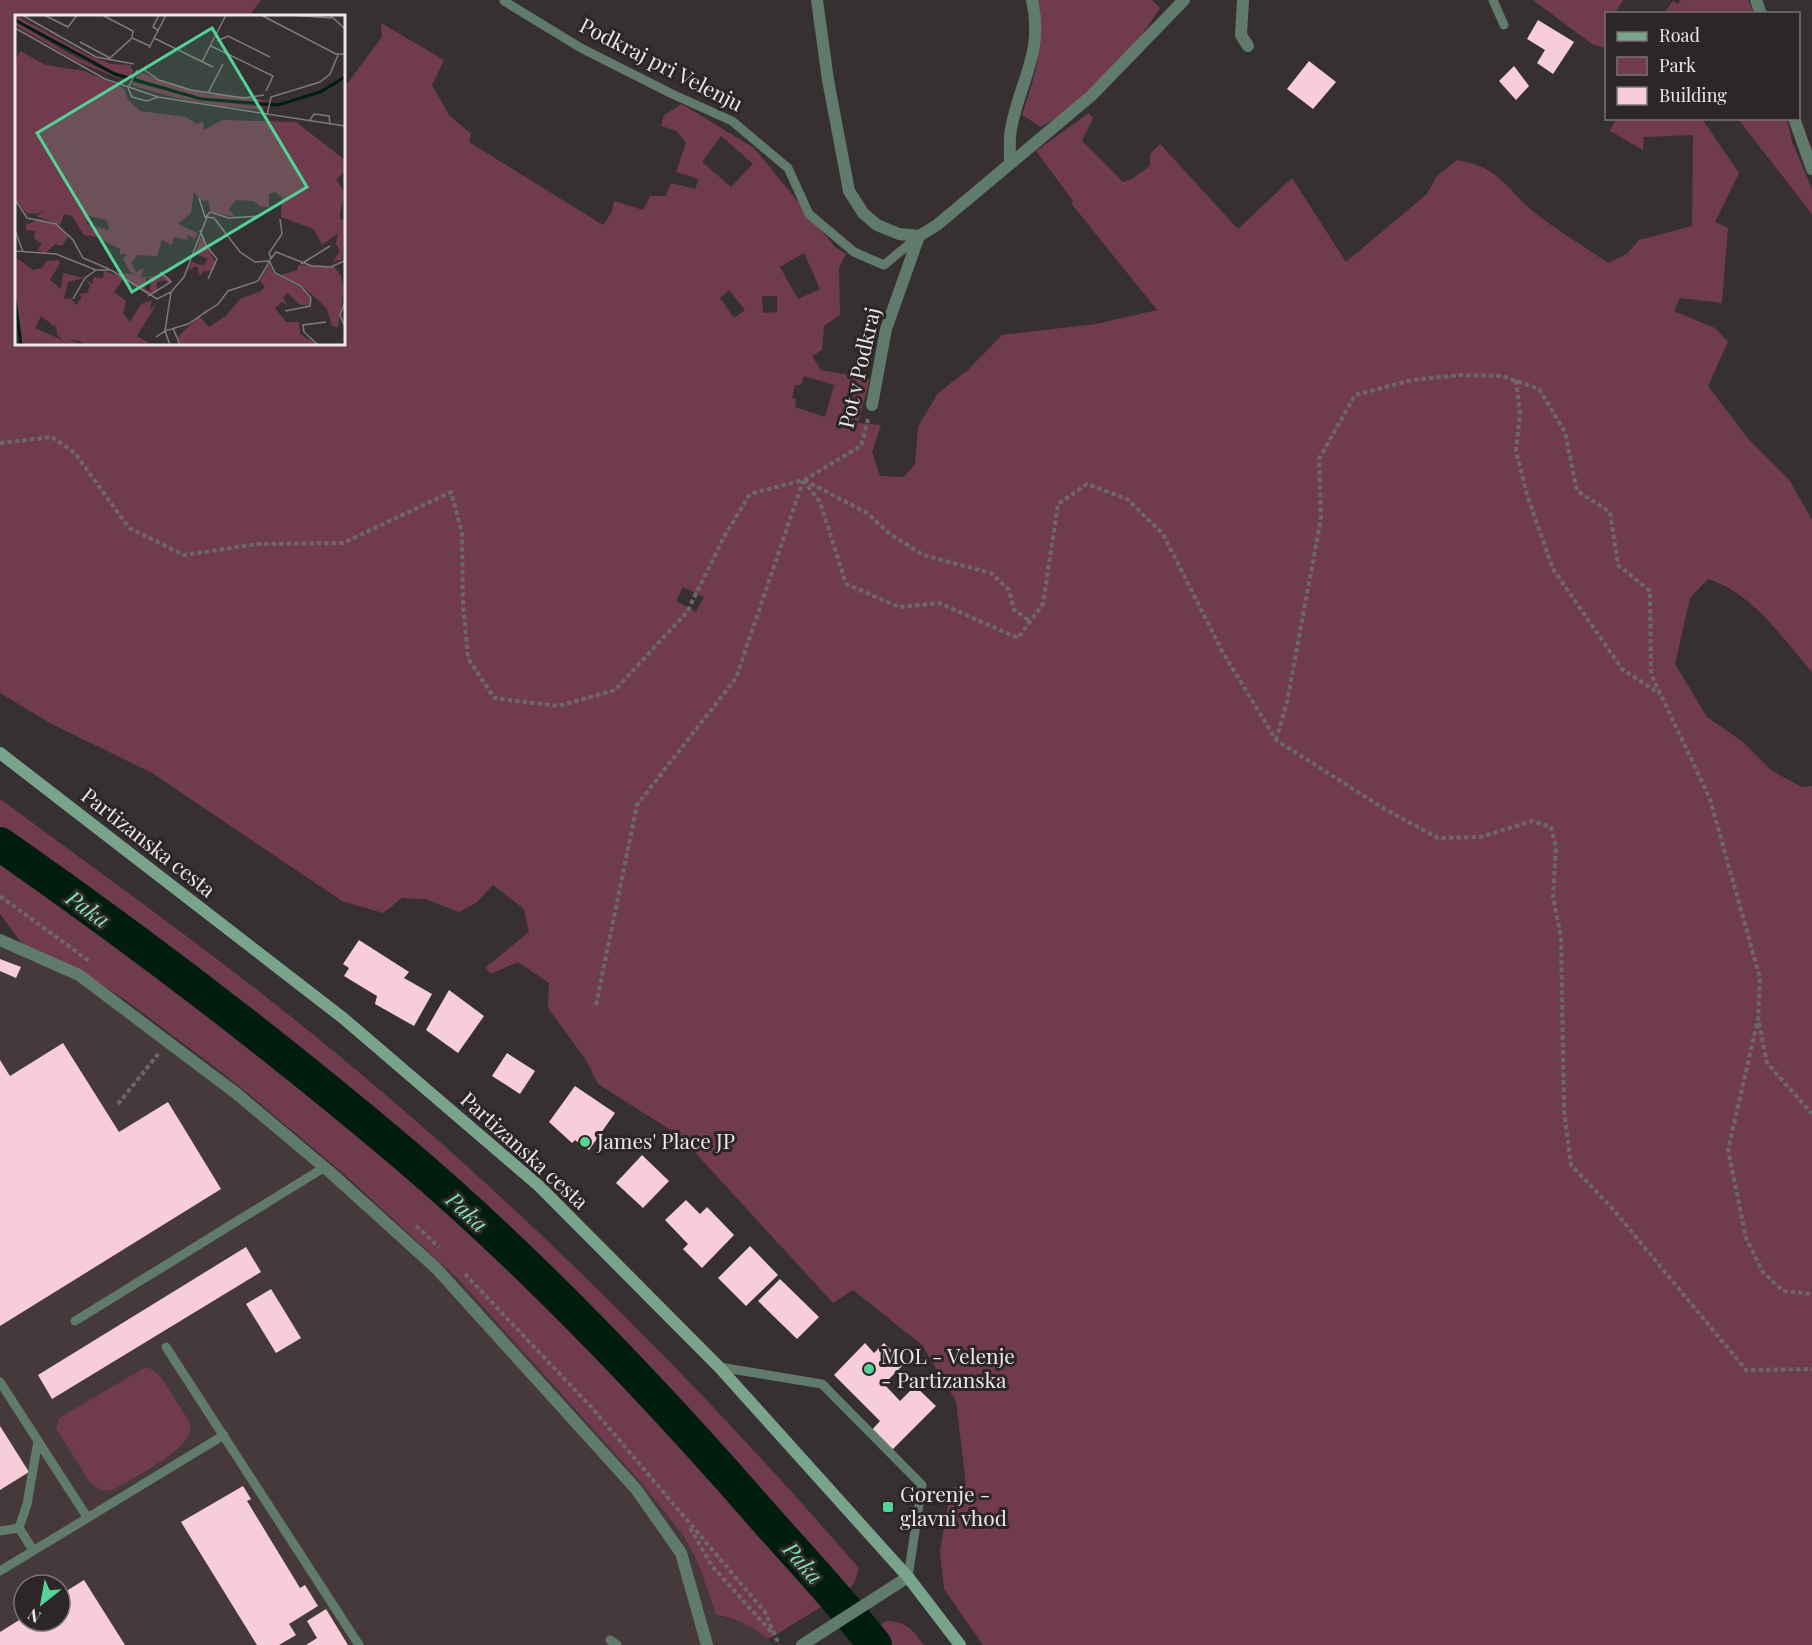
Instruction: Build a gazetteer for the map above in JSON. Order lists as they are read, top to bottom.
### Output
{
  "streets": {
    "main road": ["Partizanska cesta"],
    "street": ["Podkraj pri Velenju", "Pot v Podkraj"]
  },
  "crossings": [
    ["Podkraj pri Velenju", "Pot v Podkraj"]
  ],
  "water": ["Paka"],
  "places": {
    "other": ["James' Place JP", "MOL - Velenje - Partizanska"],
    "transit": ["Gorenje - glavni vhod"]
  },
  "legend": ["Road", "Park", "Building"],
  "north": "bottom left"
}
